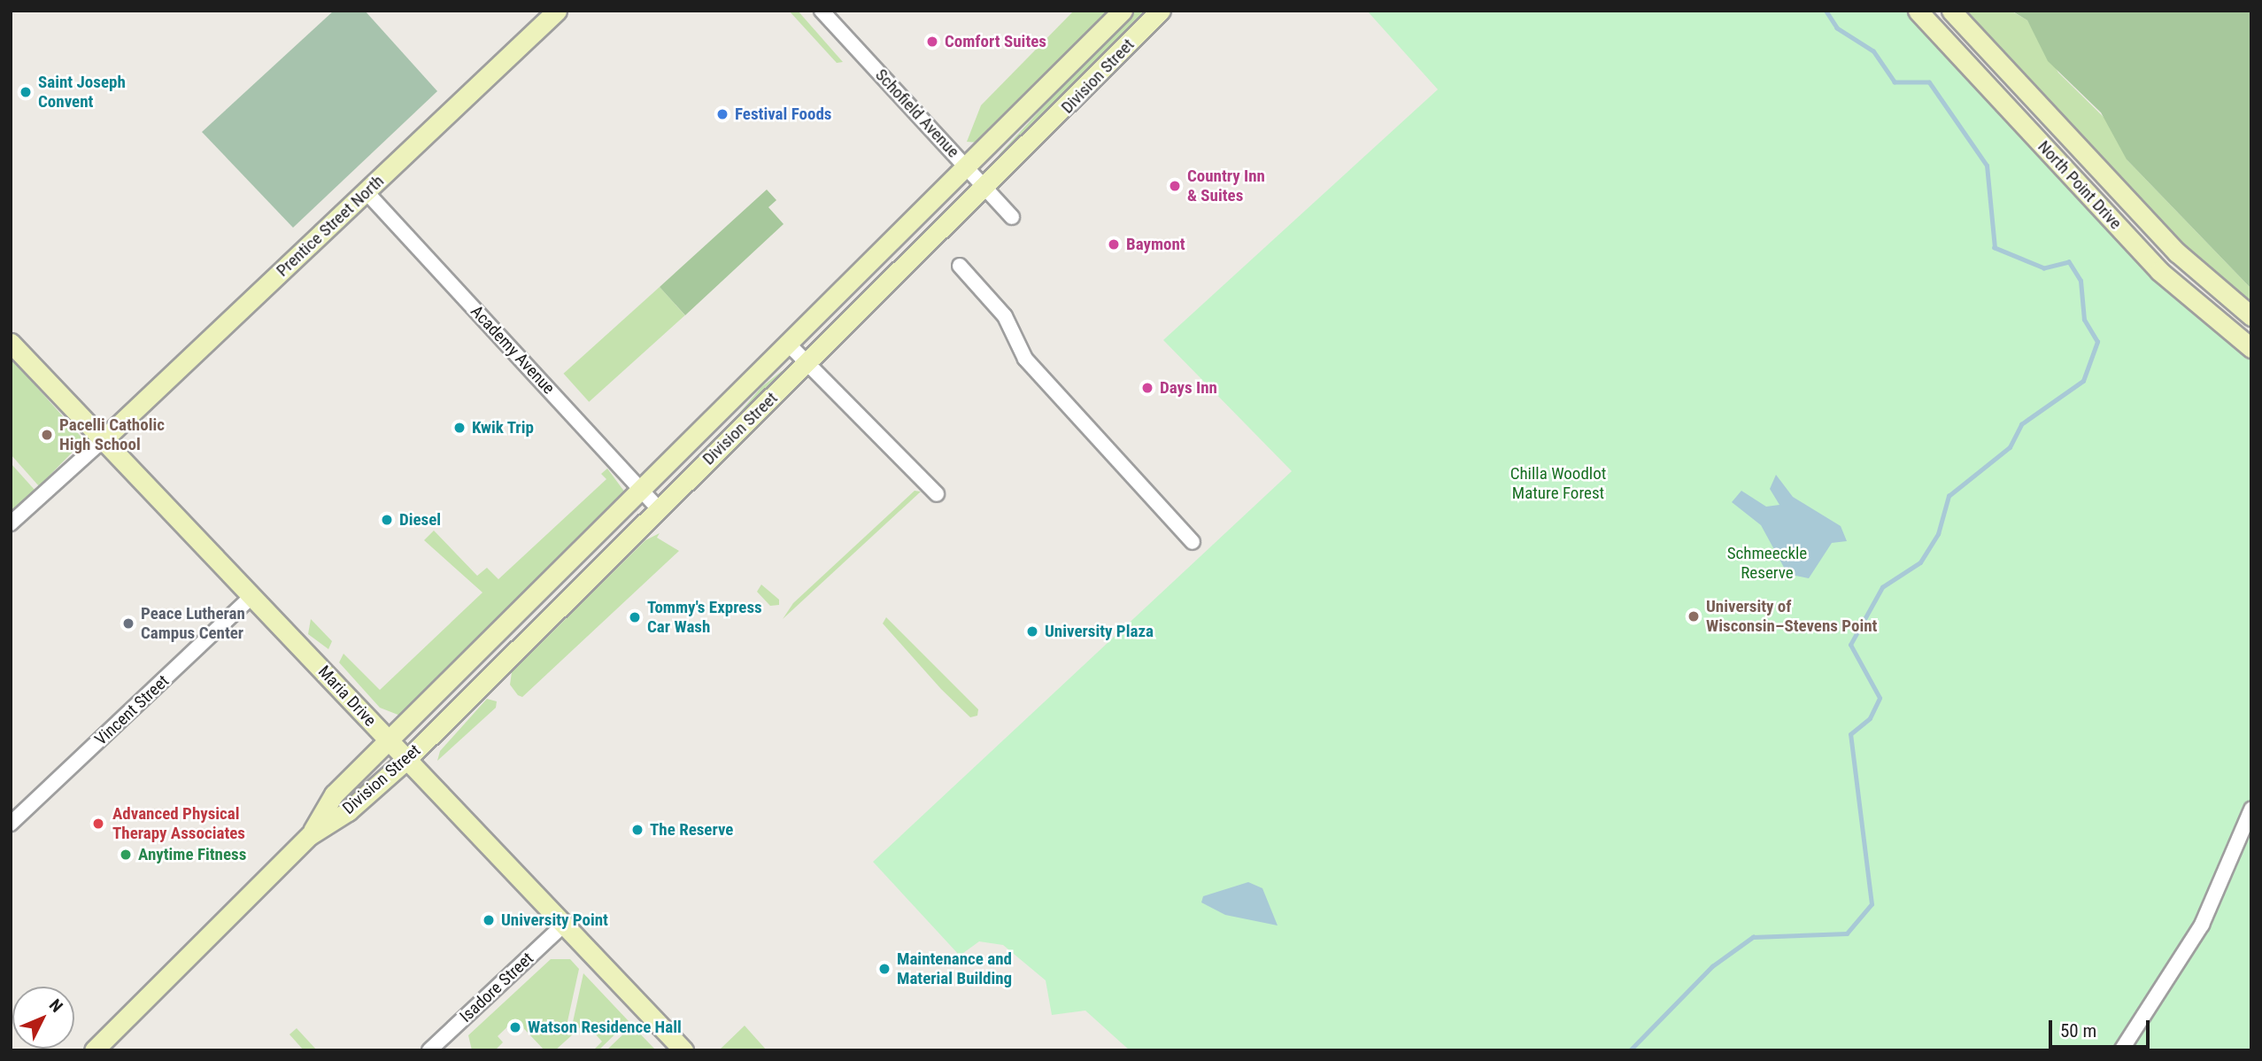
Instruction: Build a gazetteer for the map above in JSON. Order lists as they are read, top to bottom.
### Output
{
  "streets": {
    "main road": [
      "Division Street",
      "North Point Drive",
      "Prentice Street North",
      "Maria Drive"
    ],
    "street": [
      "Schofield Avenue",
      "Academy Avenue",
      "Vincent Street",
      "Isadore Street"
    ]
  },
  "crossings": [
    ["Division Street", "Schofield Avenue"],
    ["Division Street", "Academy Avenue"],
    ["Division Street", "Maria Drive"],
    ["Prentice Street North", "Academy Avenue"],
    ["Prentice Street North", "Maria Drive"],
    ["Maria Drive", "Vincent Street"],
    ["Maria Drive", "Isadore Street"]
  ],
  "parks": ["Chilla Woodlot Mature Forest", "Schmeeckle Reserve"],
  "places": [
    "Comfort Suites",
    "Saint Joseph Convent",
    "Festival Foods",
    "Country Inn & Suites",
    "Baymont",
    "Days Inn",
    "Kwik Trip",
    "Pacelli Catholic High School",
    "Diesel",
    "University of Wisconsin–Stevens Point",
    "Tommy's Express Car Wash",
    "Peace Lutheran Campus Center",
    "University Plaza",
    "Advanced Physical Therapy Associates",
    "The Reserve",
    "Anytime Fitness",
    "University Point",
    "Maintenance and Material Building",
    "Watson Residence Hall"
  ],
  "scale_bar": "50 m",
  "north": "top right"
}
